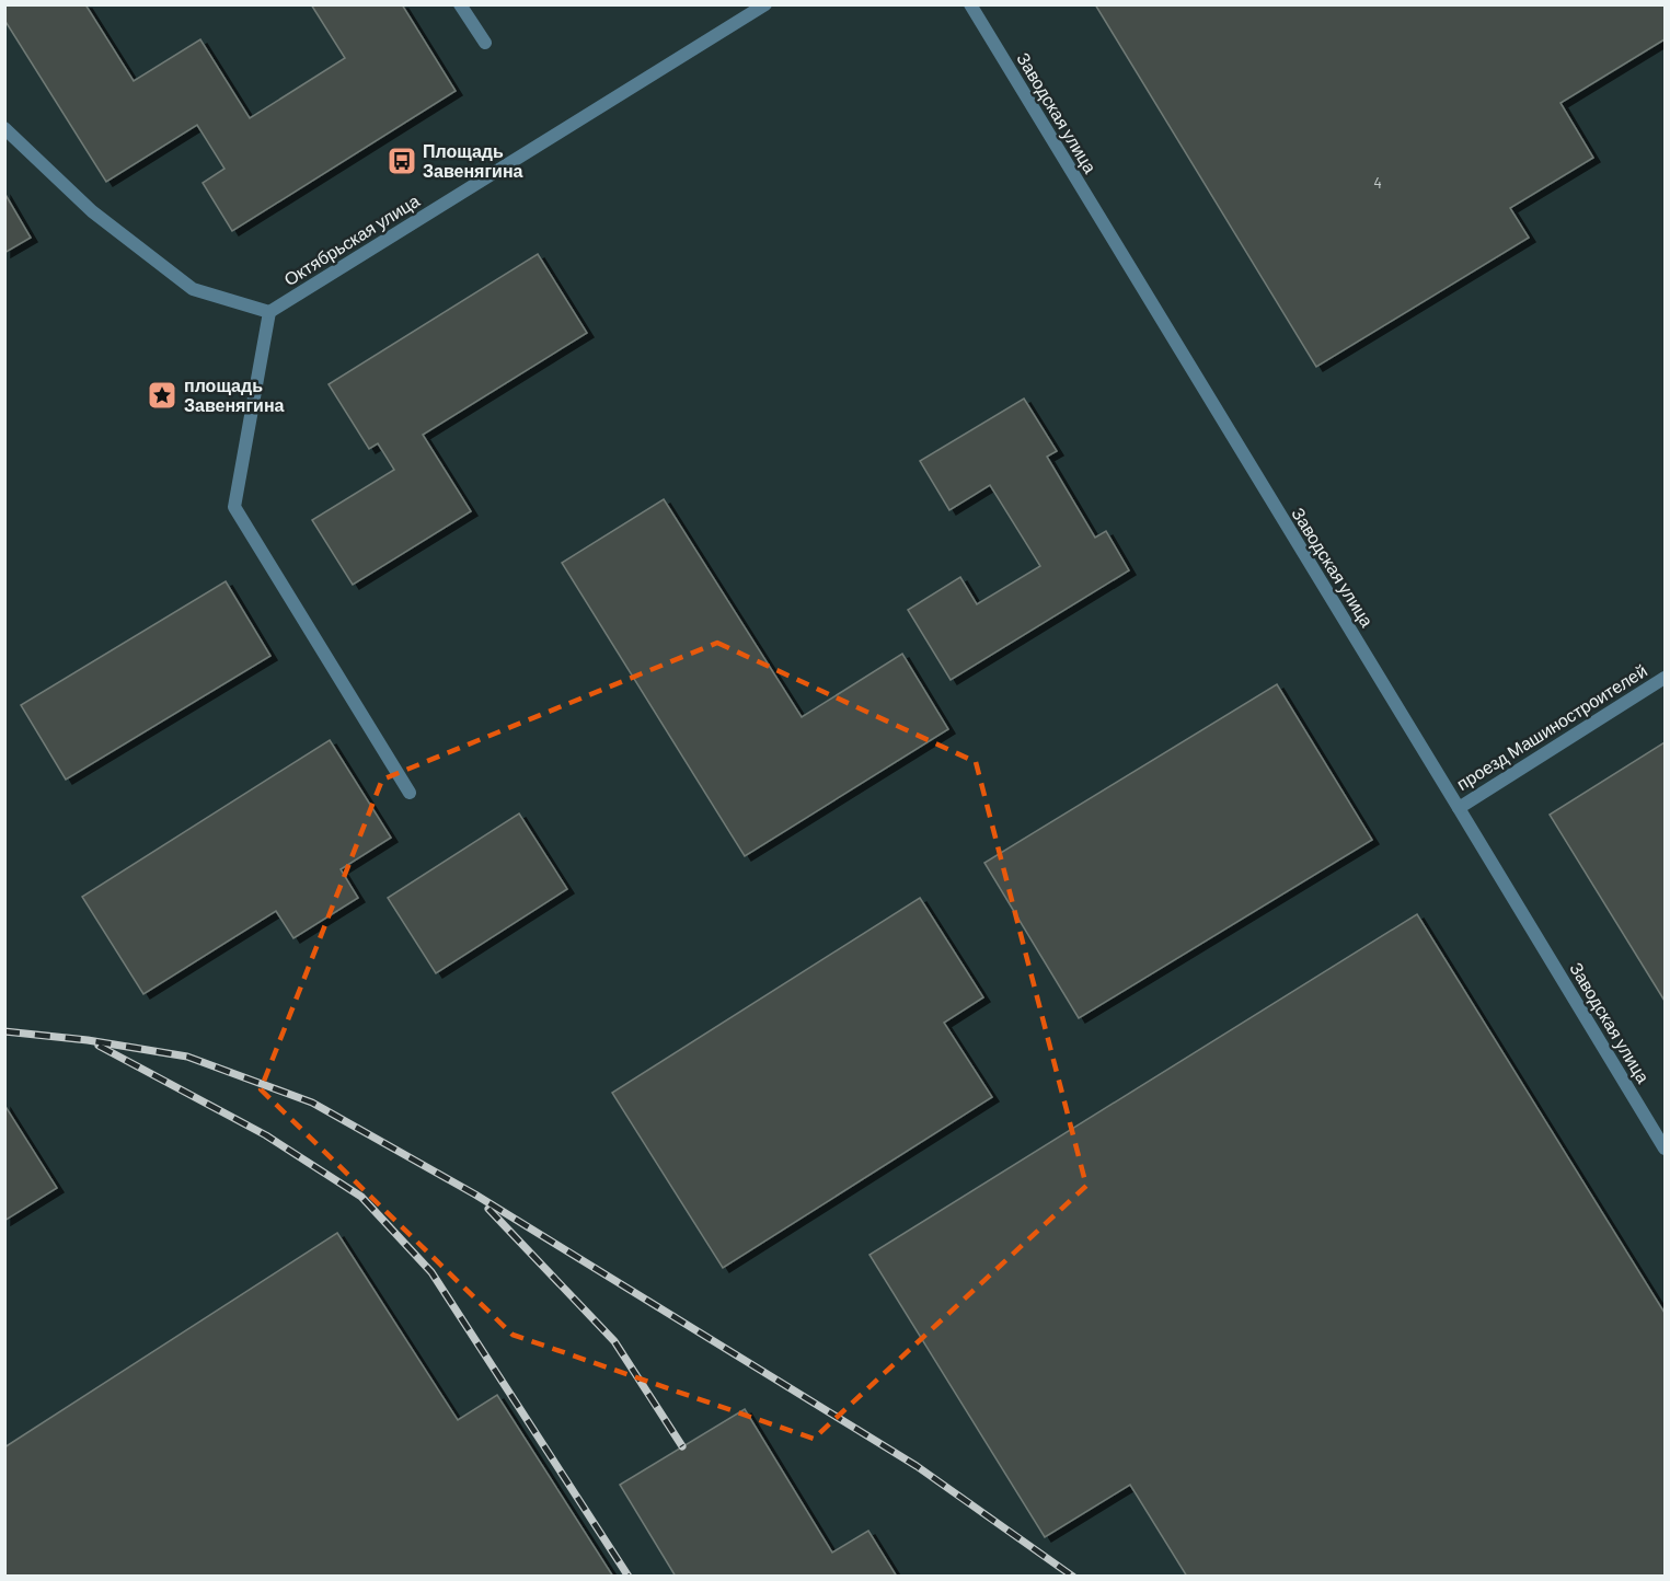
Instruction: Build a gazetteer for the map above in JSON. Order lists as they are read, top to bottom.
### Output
{
  "streets": {
    "street": ["Заводская улица", "Октябрьская улица", "проезд Машиностроителей"]
  },
  "crossings": [
    ["Заводская улица", "проезд Машиностроителей"]
  ],
  "places": {
    "bus stop": ["Площадь Завенягина"],
    "place": ["площадь Завенягина"]
  },
  "house_numbers": ["4"]
}
